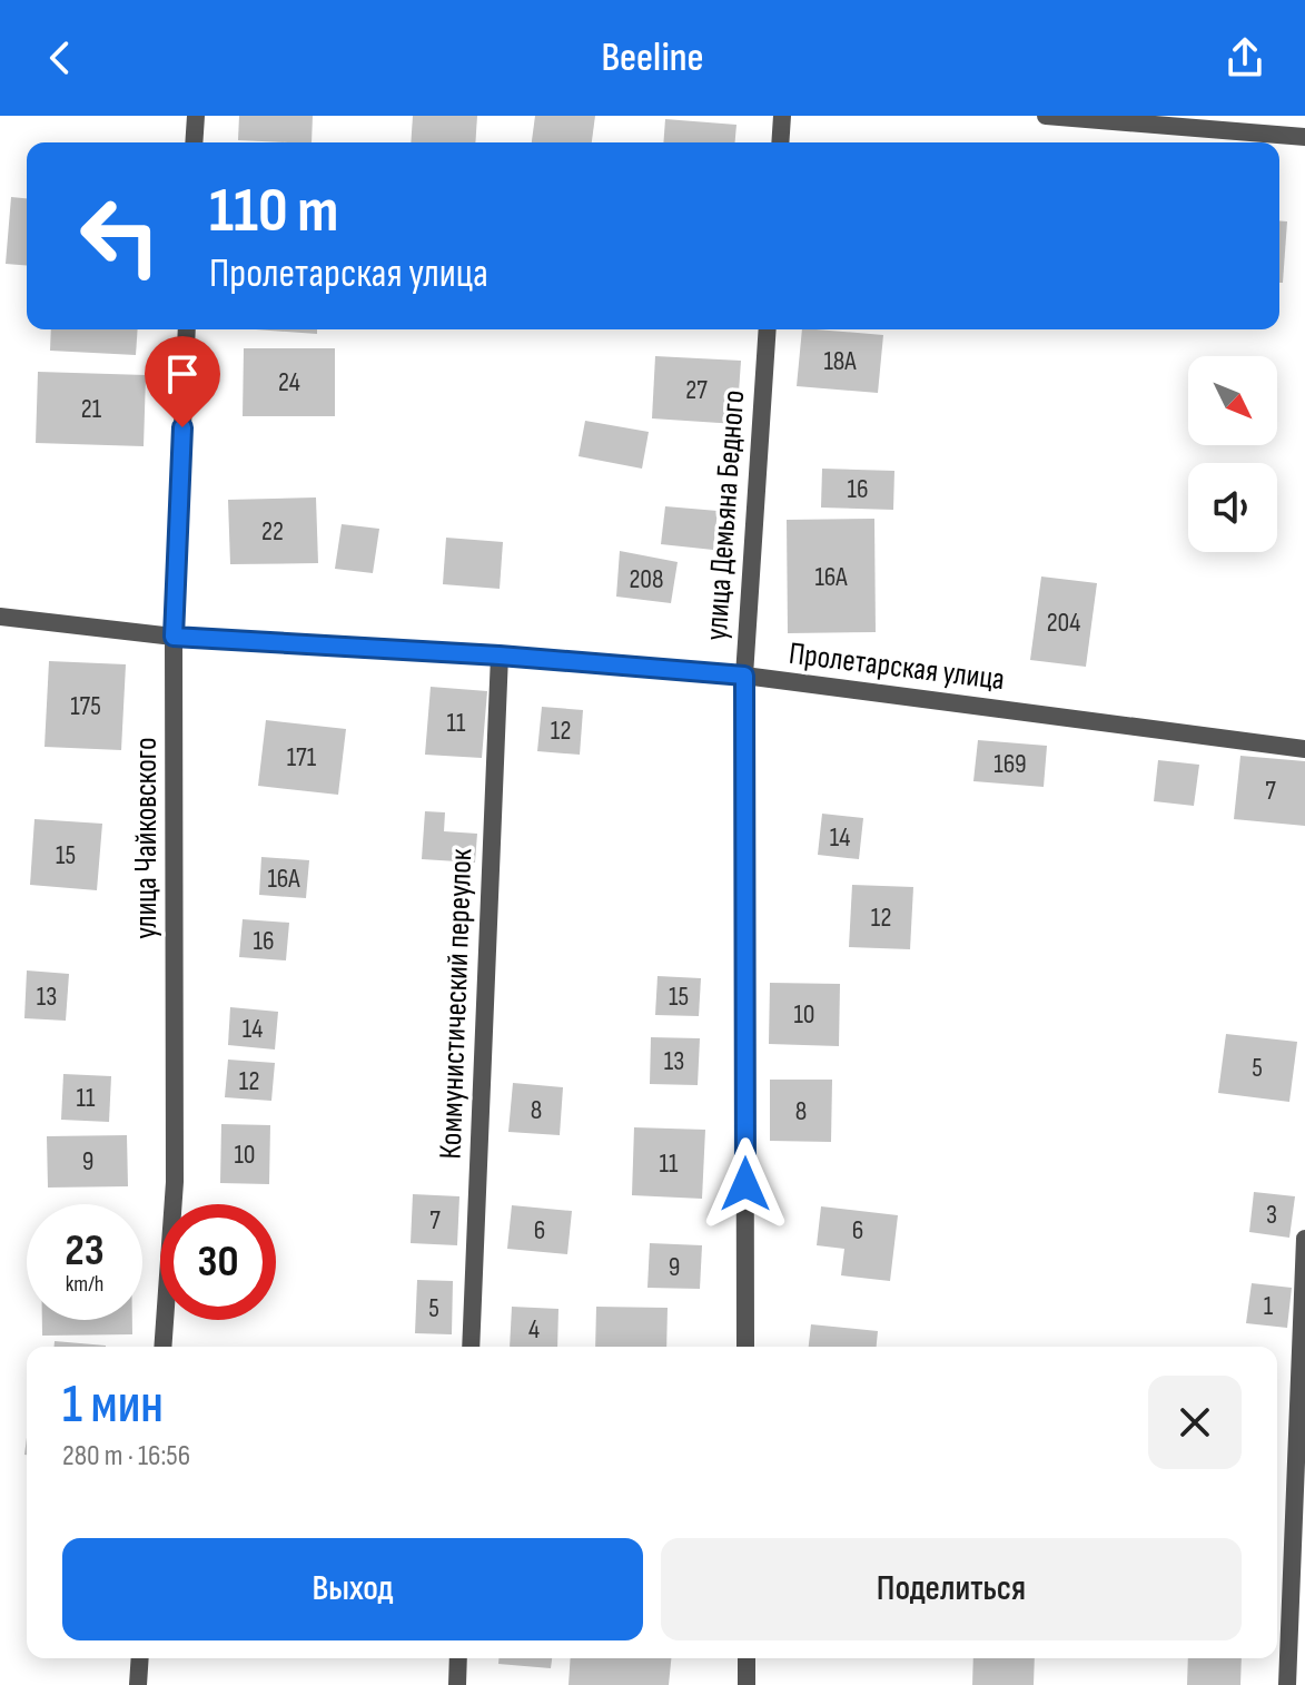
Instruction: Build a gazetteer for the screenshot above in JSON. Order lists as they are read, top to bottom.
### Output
{
  "streets": {
    "street": [
      "улица Демьяна Бедного",
      "Пролетарская улица",
      "улица Чайковского",
      "Коммунистический переулок"
    ]
  },
  "crossings": [
    ["улица Демьяна Бедного", "Пролетарская улица"],
    ["Пролетарская улица", "улица Чайковского"],
    ["Пролетарская улица", "Коммунистический переулок"]
  ],
  "house_numbers": [
    "18А",
    "24",
    "27",
    "21",
    "16",
    "22",
    "16А",
    "208",
    "204",
    "175",
    "11",
    "12",
    "171",
    "169",
    "7",
    "14",
    "15",
    "16А",
    "12",
    "16",
    "13",
    "15",
    "10",
    "14",
    "13",
    "5",
    "12",
    "11",
    "8",
    "8",
    "10",
    "9",
    "11",
    "3",
    "7",
    "6",
    "6",
    "9",
    "1",
    "5",
    "4"
  ],
  "north": "bottom right",
  "page": {
    "header": "Beeline",
    "turn": ["110 m", "Пролетарская улица"],
    "speed": "23 km/h",
    "limit": "30",
    "heading": ["1 мин", "280 m · 16:56"],
    "buttons": ["Выход", "Поделиться"]
  }
}
